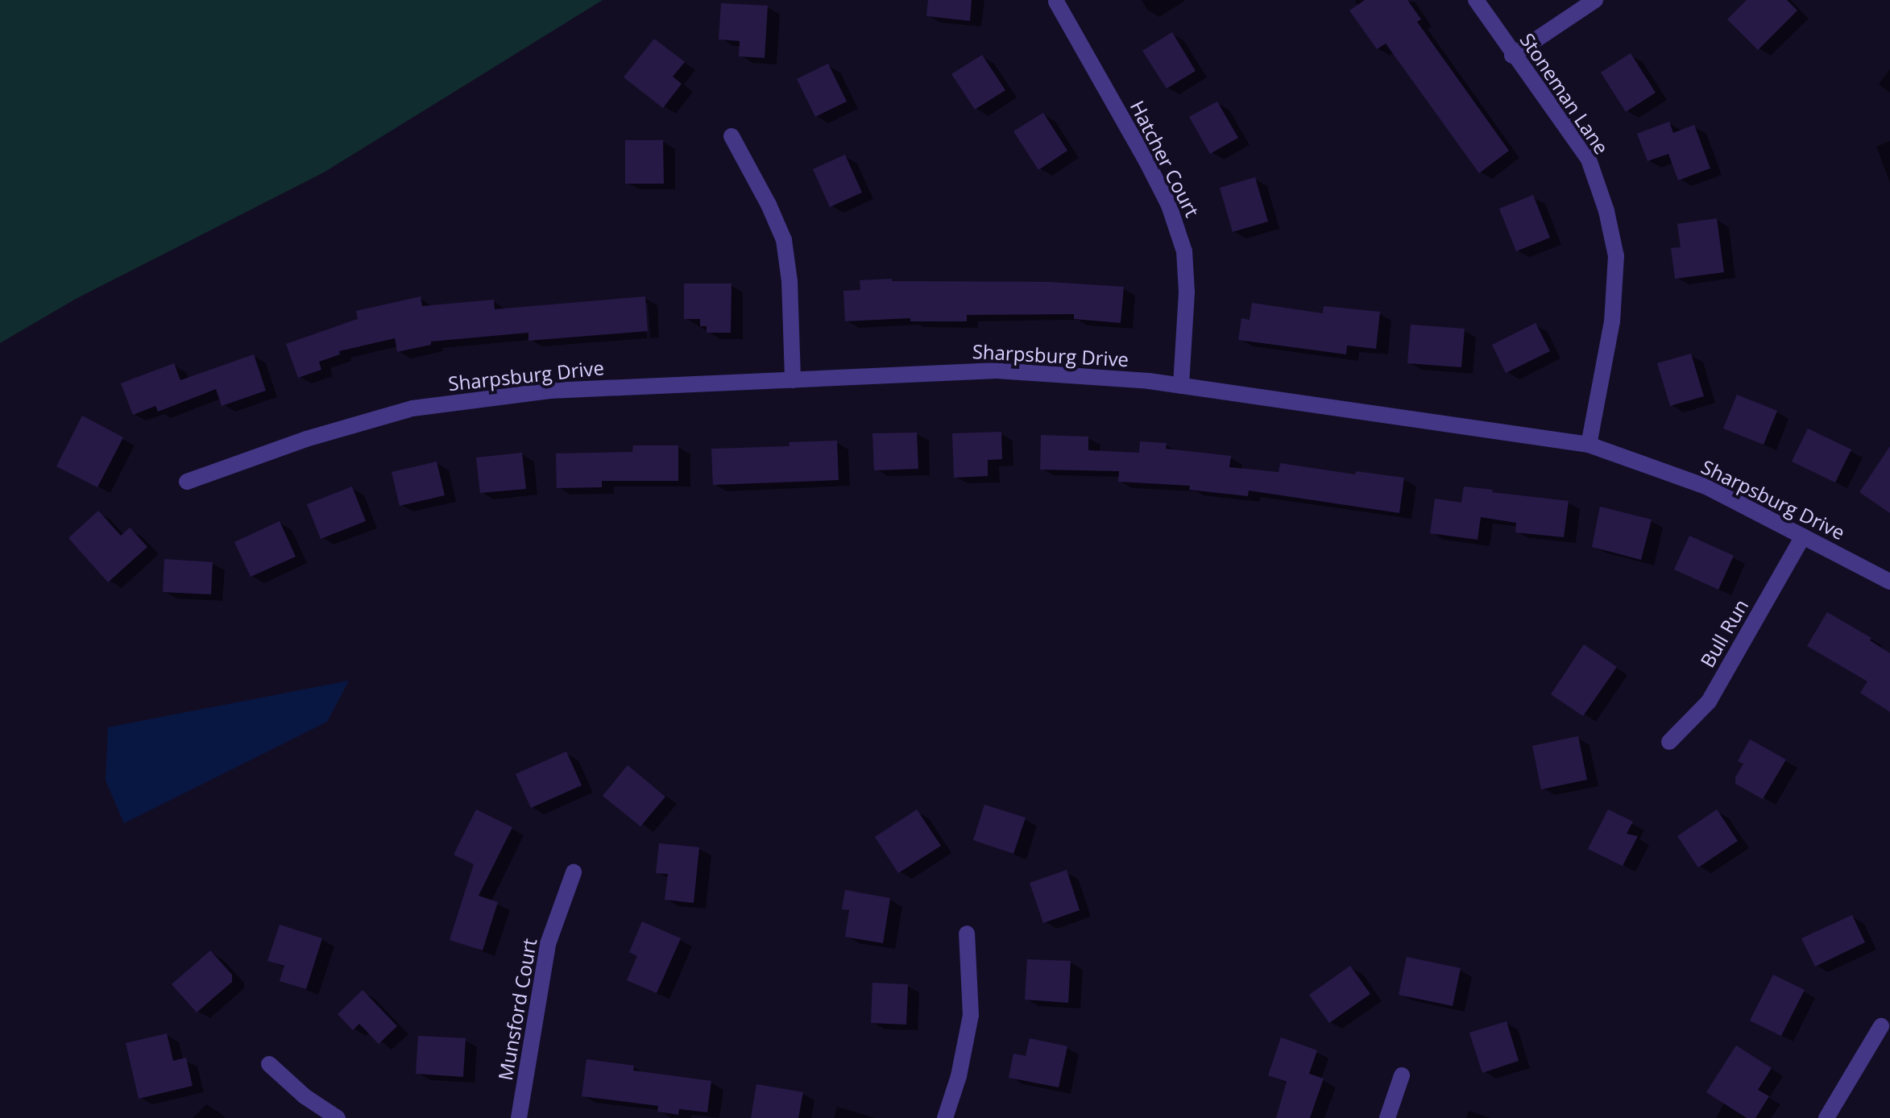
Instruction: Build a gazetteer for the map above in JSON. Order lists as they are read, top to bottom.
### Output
{
  "streets": {
    "street": [
      "Stoneman Lane",
      "Hatcher Court",
      "Sharpsburg Drive",
      "Bull Run",
      "Munsford Court"
    ]
  },
  "crossings": [
    ["Stoneman Lane", "Sharpsburg Drive"],
    ["Hatcher Court", "Sharpsburg Drive"],
    ["Sharpsburg Drive", "Bull Run"]
  ]
}
